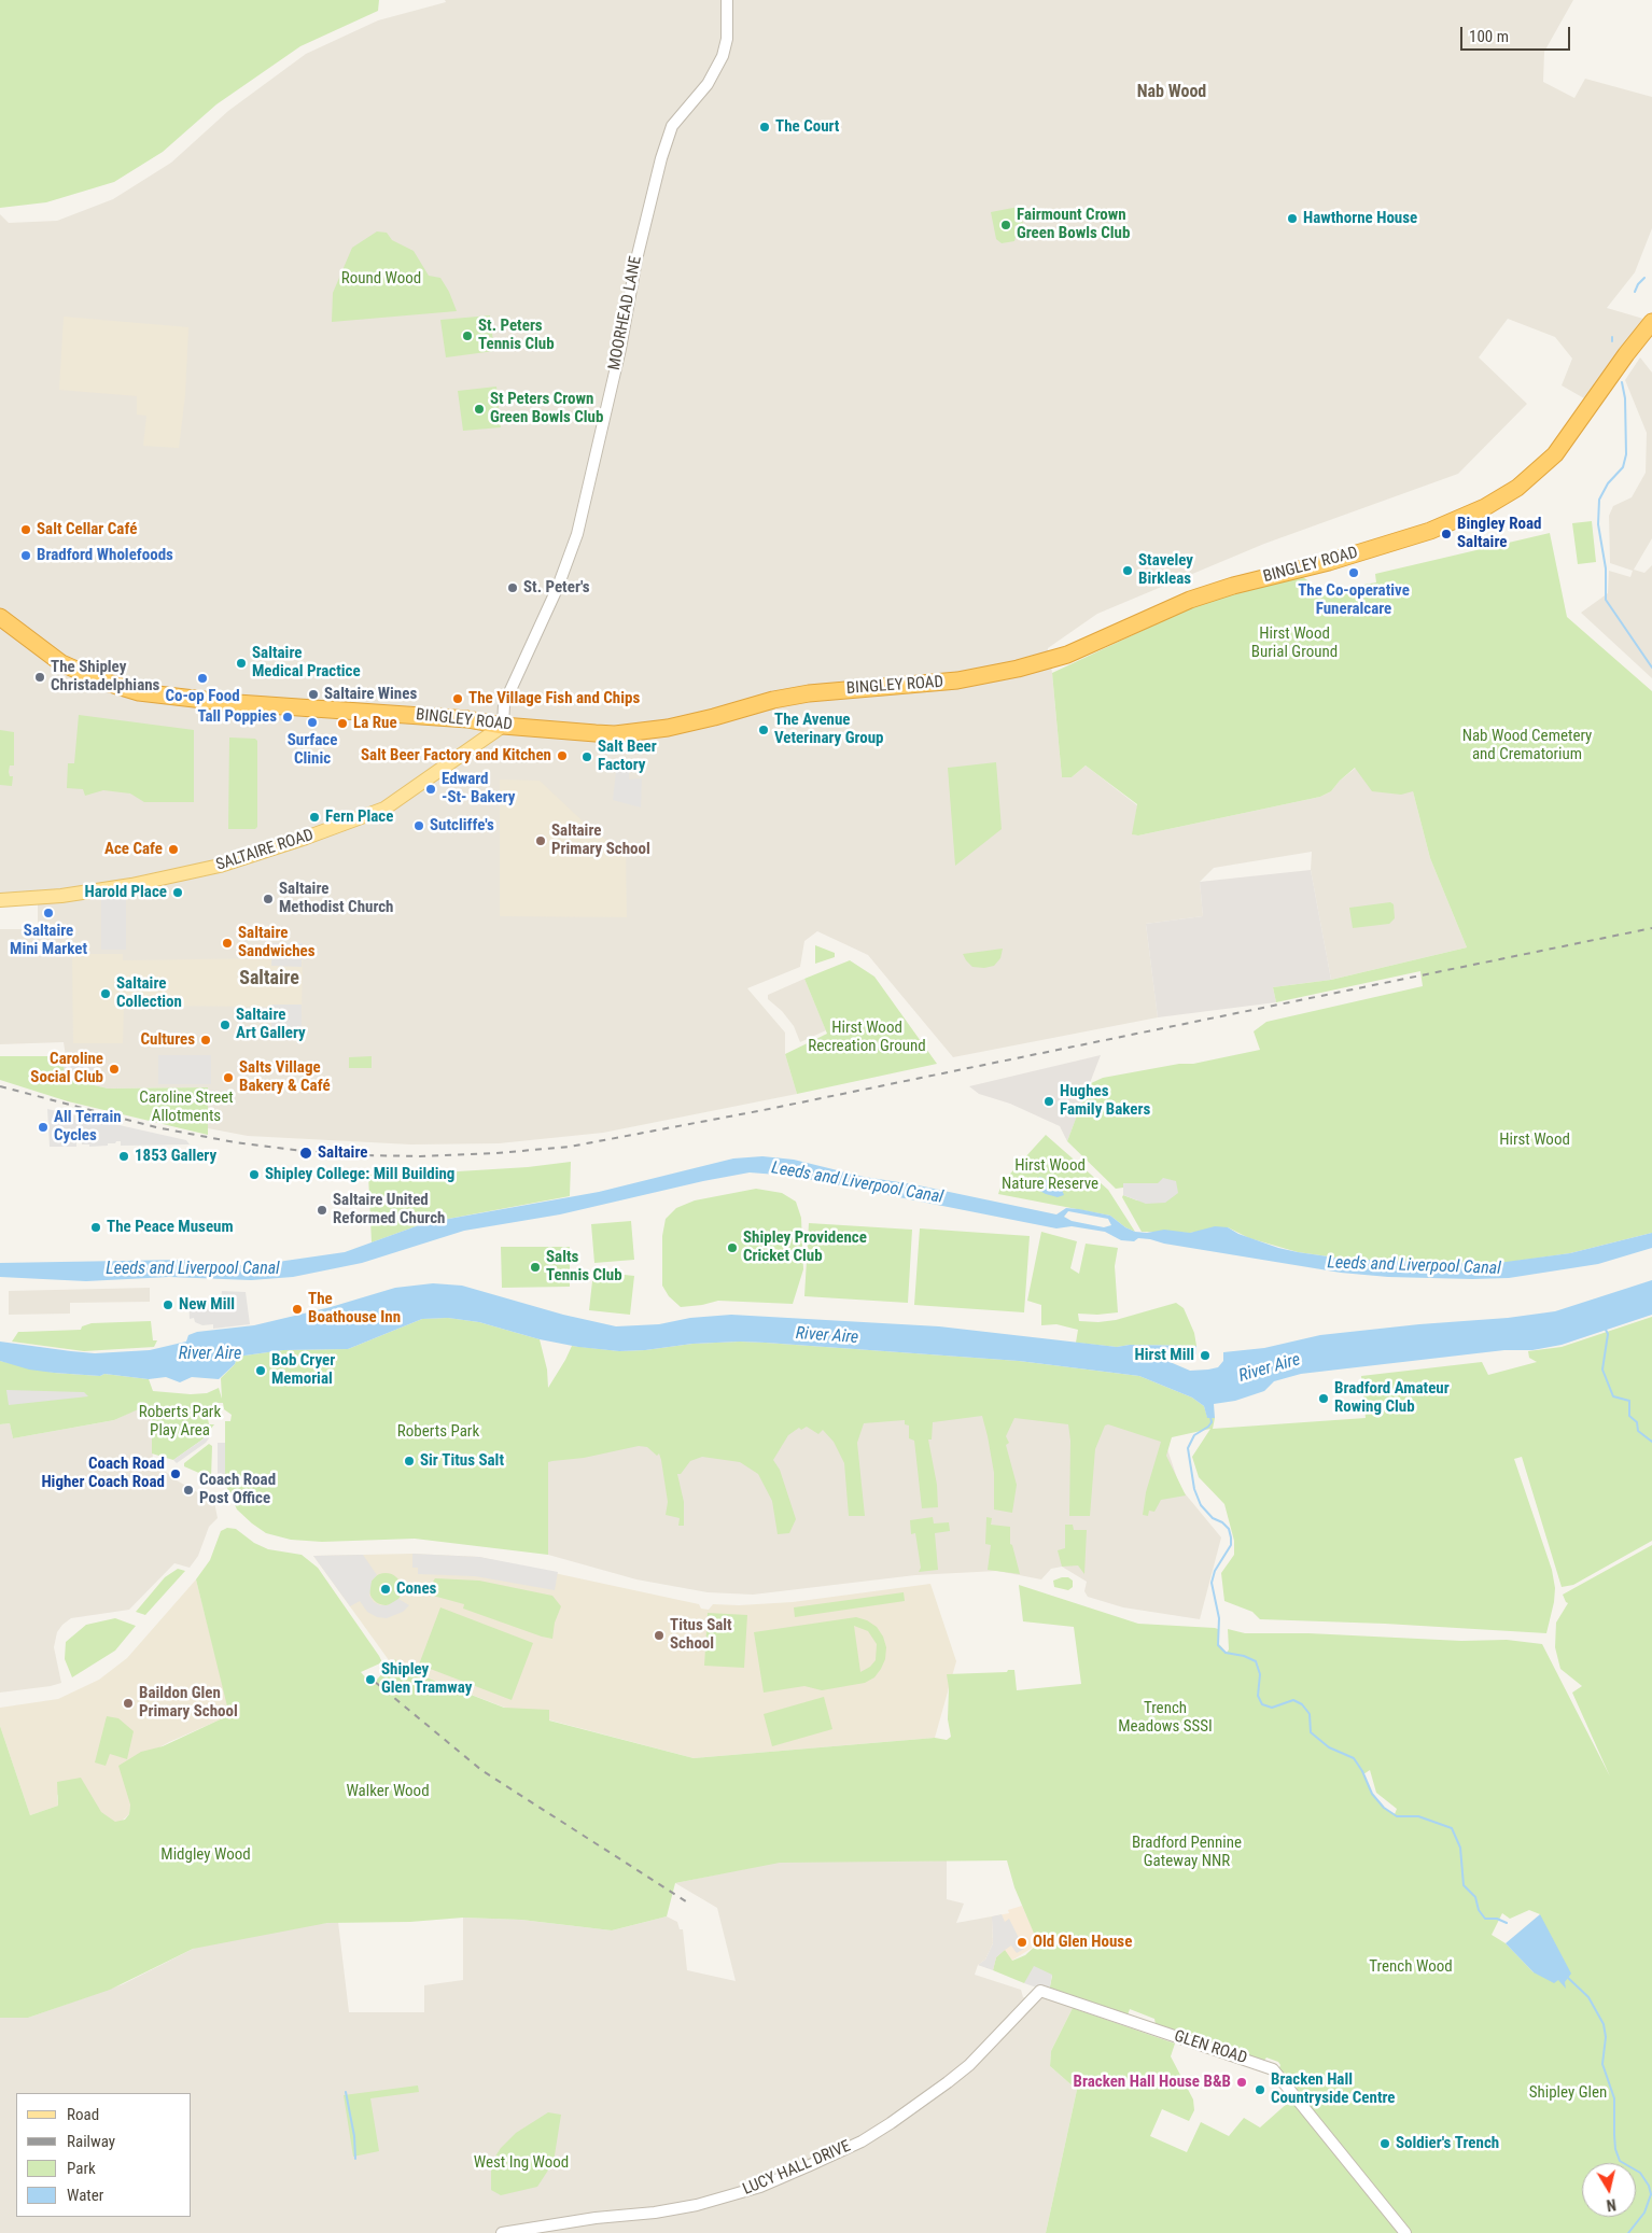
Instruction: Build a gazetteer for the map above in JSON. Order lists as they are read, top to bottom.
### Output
{
  "streets": {
    "highway": ["BINGLEY ROAD"],
    "main road": ["SALTAIRE ROAD"],
    "street": ["MOORHEAD LANE", "GLEN ROAD", "LUCY HALL DRIVE"]
  },
  "crossings": [
    ["MOORHEAD LANE", "BINGLEY ROAD"],
    ["MOORHEAD LANE", "SALTAIRE ROAD"],
    ["BINGLEY ROAD", "SALTAIRE ROAD"],
    ["GLEN ROAD", "LUCY HALL DRIVE"]
  ],
  "districts": ["Nab Wood", "Saltaire"],
  "water": ["Leeds and Liverpool Canal", "River Aire"],
  "parks": [
    "Round Wood",
    "Hirst Wood Burial Ground",
    "Nab Wood Cemetery and Crematorium",
    "Hirst Wood Recreation Ground",
    "Caroline Street Allotments",
    "Hirst Wood",
    "Hirst Wood Nature Reserve",
    "Roberts Park Play Area",
    "Roberts Park",
    "Trench Meadows SSSI",
    "Walker Wood",
    "Bradford Pennine Gateway NNR",
    "Midgley Wood",
    "Trench Wood",
    "Shipley Glen",
    "West Ing Wood"
  ],
  "places": [
    "The Court",
    "Hawthorne House",
    "Fairmount Crown Green Bowls Club",
    "St. Peters Tennis Club",
    "St Peters Crown Green Bowls Club",
    "Salt Cellar Café",
    "Bingley Road Saltaire",
    "Bradford Wholefoods",
    "Staveley Birkleas",
    "The Co-operative Funeralcare",
    "St. Peter's",
    "Saltaire Medical Practice",
    "The Shipley Christadelphians",
    "Co-op Food",
    "Saltaire Wines",
    "The Village Fish and Chips",
    "Tall Poppies",
    "Surface Clinic",
    "La Rue",
    "The Avenue Veterinary Group",
    "Salt Beer Factory and Kitchen",
    "Salt Beer Factory",
    "Edward -St- Bakery",
    "Fern Place",
    "Sutcliffe's",
    "Saltaire Primary School",
    "Ace Cafe",
    "Harold Place",
    "Saltaire Methodist Church",
    "Saltaire Mini Market",
    "Saltaire Sandwiches",
    "Saltaire Collection",
    "Saltaire Art Gallery",
    "Cultures",
    "Caroline Social Club",
    "Salts Village Bakery & Café",
    "Hughes Family Bakers",
    "All Terrain Cycles",
    "Saltaire",
    "1853 Gallery",
    "Shipley College: Mill Building",
    "Saltaire United Reformed Church",
    "The Peace Museum",
    "Shipley Providence Cricket Club",
    "Salts Tennis Club",
    "New Mill",
    "The Boathouse Inn",
    "Hirst Mill",
    "Bob Cryer Memorial",
    "Bradford Amateur Rowing Club",
    "Sir Titus Salt",
    "Coach Road Higher Coach Road",
    "Coach Road Post Office",
    "Cones",
    "Titus Salt School",
    "Shipley Glen Tramway",
    "Baildon Glen Primary School",
    "Old Glen House",
    "Bracken Hall House B&B",
    "Bracken Hall Countryside Centre",
    "Soldier's Trench"
  ],
  "legend": [
    "Road",
    "Railway",
    "Park",
    "Water"
  ],
  "scale_bar": "100 m",
  "north": "bottom"
}
